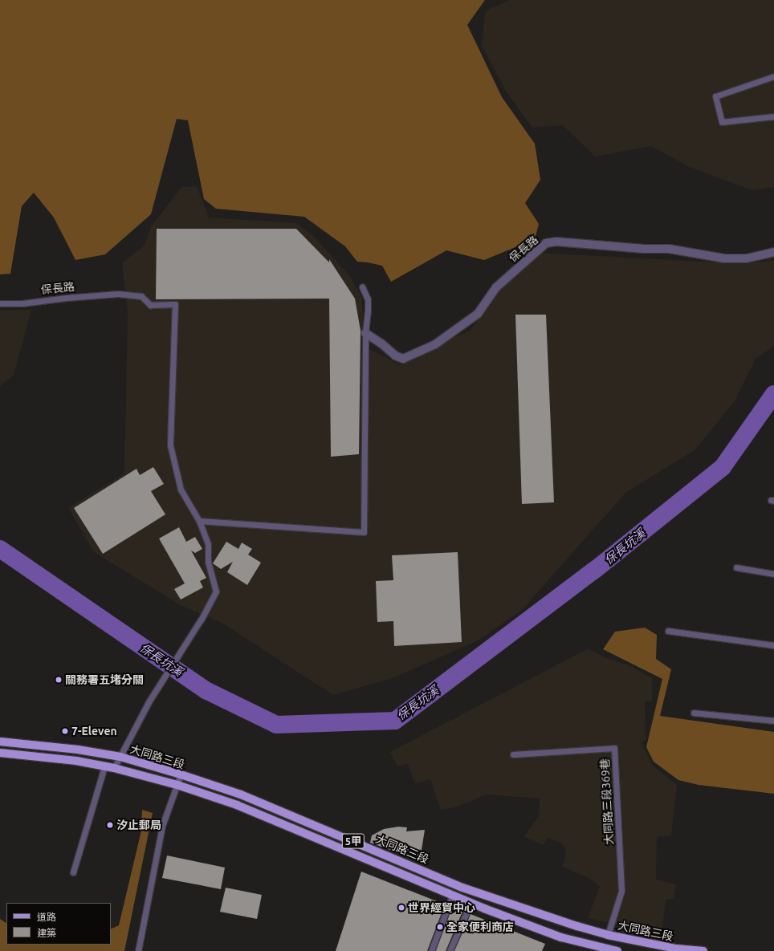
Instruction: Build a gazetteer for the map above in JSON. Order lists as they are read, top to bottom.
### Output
{
  "streets": {
    "main road": ["大同路三段", "5甲"],
    "street": ["保長路"],
    "lane": ["大同路三段369巷"]
  },
  "crossings": [
    ["大同路三段", "大同路三段369巷"]
  ],
  "water": ["保長坑溪"],
  "places": [
    "關務署五堵分關",
    "7-Eleven",
    "汐止郵局",
    "世界經貿中心",
    "全家便利商店"
  ],
  "legend": ["道路", "建築"]
}
